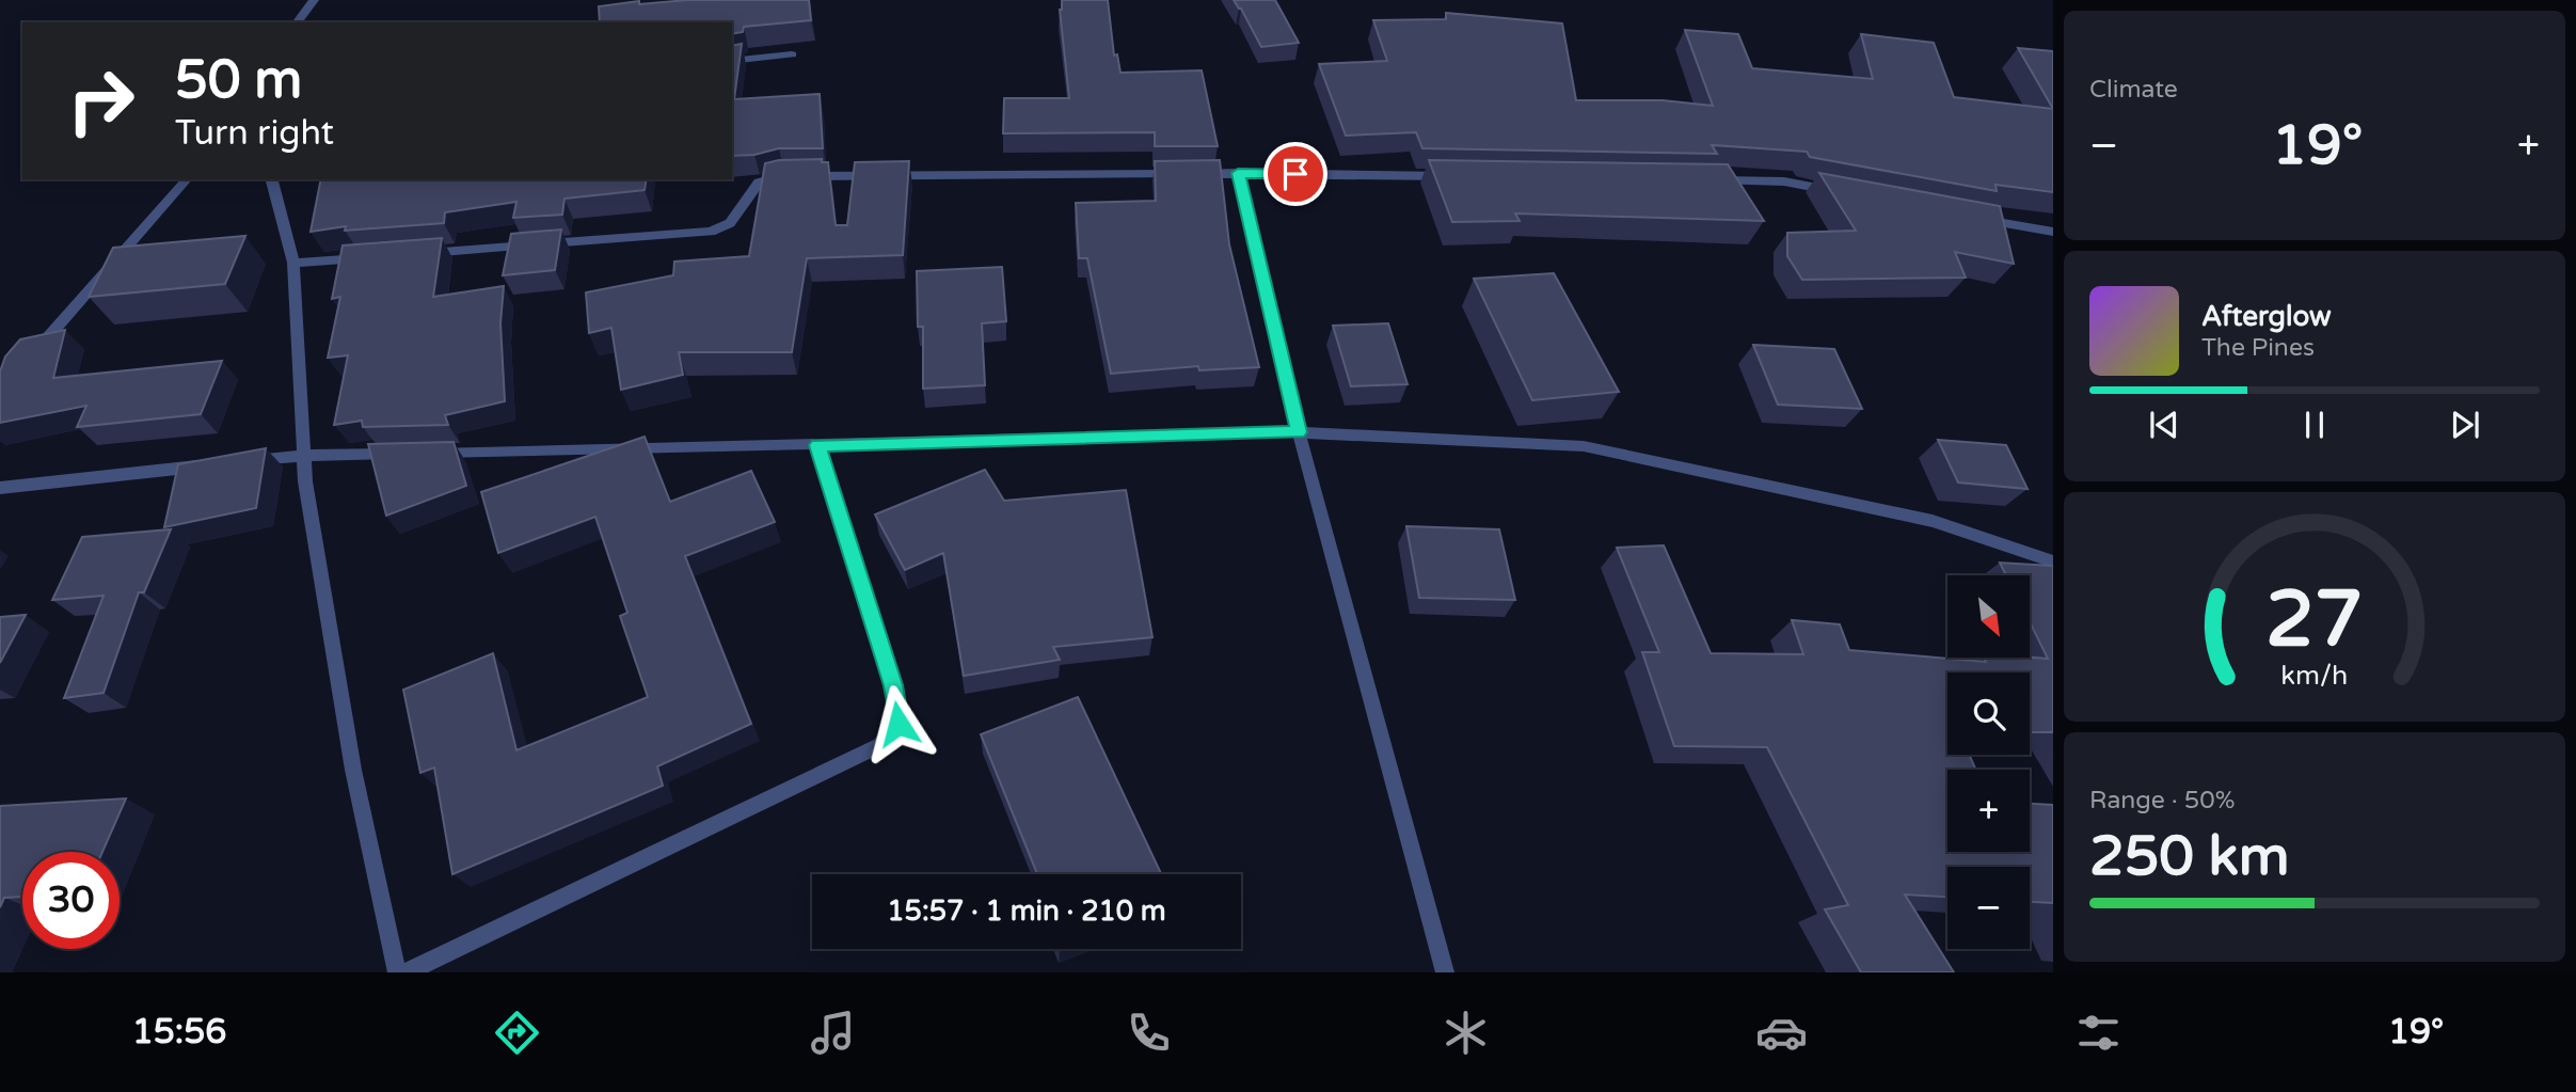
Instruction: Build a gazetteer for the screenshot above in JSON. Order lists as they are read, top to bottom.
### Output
{
  "north": "bottom right",
  "page": {
    "tile": [
      "Climate",
      ["Range · 50%", "250 km"]
    ],
    "turn": ["50 m", "Turn right"],
    "heat": ["−", "19°", "+"],
    "song": ["Afterglow", "The Pines"],
    "map_buttons": ["+", "−"],
    "limit": "30",
    "trip": "15:57 · 1 min · 210 m",
    "tabs": ["15:56", "19°"],
    "gauge": ["27", "km/h"]
  }
}
